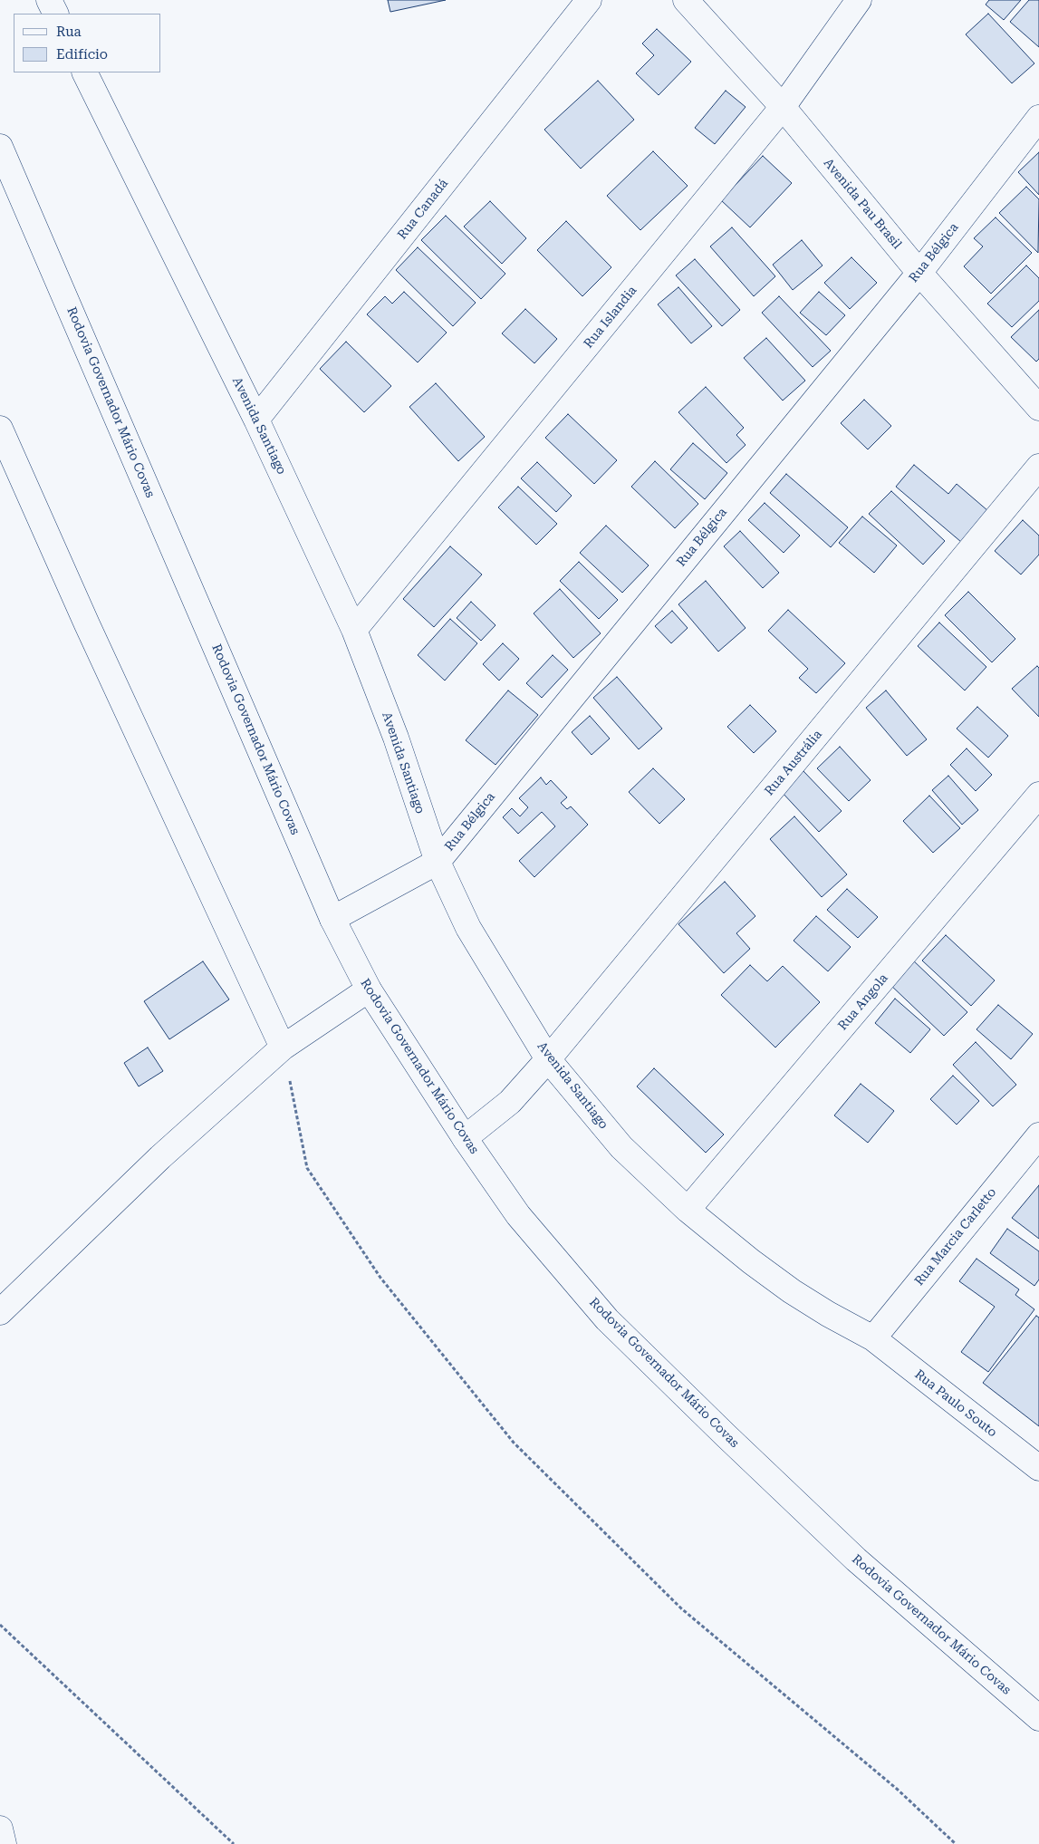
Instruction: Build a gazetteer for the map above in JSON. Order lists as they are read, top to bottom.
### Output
{
  "streets": {
    "main road": [
      "Avenida Pau Brasil",
      "Rua Canadá",
      "Rua Bélgica",
      "Rua Islandia",
      "Rodovia Governador Mário Covas",
      "Avenida Santiago",
      "Rua Austrália",
      "Rua Angola",
      "Rua Marcia Carletto",
      "Rua Paulo Souto"
    ]
  },
  "crossings": [
    ["Avenida Pau Brasil", "Rua Bélgica"],
    ["Avenida Pau Brasil", "Rua Islandia"],
    ["Rua Canadá", "Avenida Santiago"],
    ["Rua Bélgica", "Rodovia Governador Mário Covas"],
    ["Rua Bélgica", "Avenida Santiago"],
    ["Rua Islandia", "Avenida Santiago"],
    ["Rodovia Governador Mário Covas", "Rua Austrália"],
    ["Avenida Santiago", "Rua Austrália"],
    ["Avenida Santiago", "Rua Angola"],
    ["Avenida Santiago", "Rua Marcia Carletto"],
    ["Avenida Santiago", "Rua Paulo Souto"],
    ["Rua Marcia Carletto", "Rua Paulo Souto"]
  ],
  "legend": ["Rua", "Edifício"]
}
